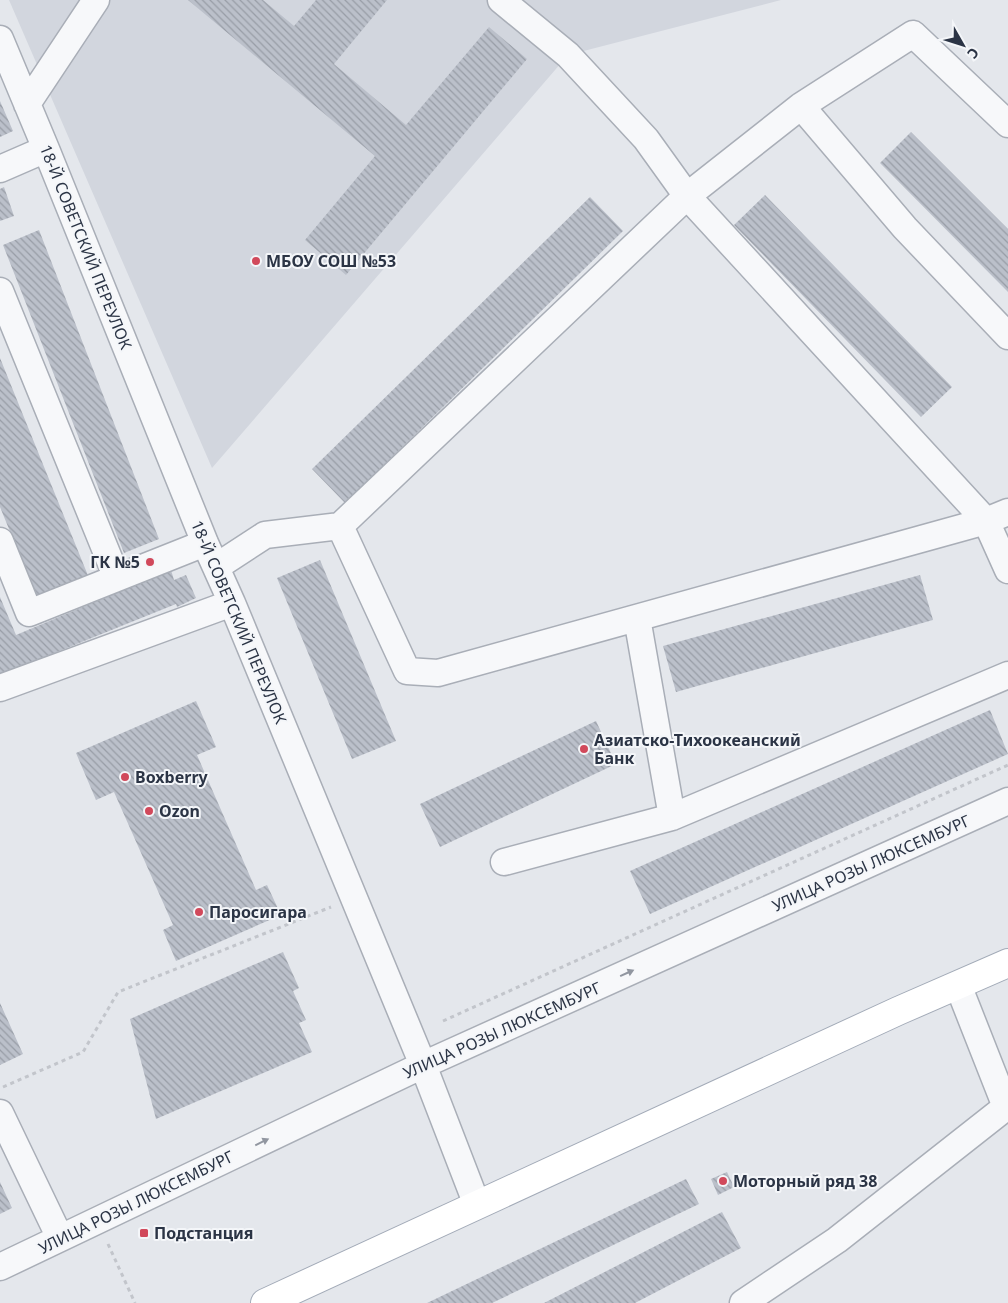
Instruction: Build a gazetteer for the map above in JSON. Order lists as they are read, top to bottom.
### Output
{
  "streets": {
    "street": ["18-Й СОВЕТСКИЙ ПЕРЕУЛОК", "УЛИЦА РОЗЫ ЛЮКСЕМБУРГ"]
  },
  "crossings": [
    ["18-Й СОВЕТСКИЙ ПЕРЕУЛОК", "УЛИЦА РОЗЫ ЛЮКСЕМБУРГ"]
  ],
  "places": {
    "other": [
      "МБОУ СОШ №53",
      "ГК №5",
      "Азиатско-Тихоокеанский Банк",
      "Boxberry",
      "Ozon",
      "Паросигара",
      "Моторный ряд 38"
    ],
    "transit": ["Подстанция"]
  },
  "north": "bottom right"
}
